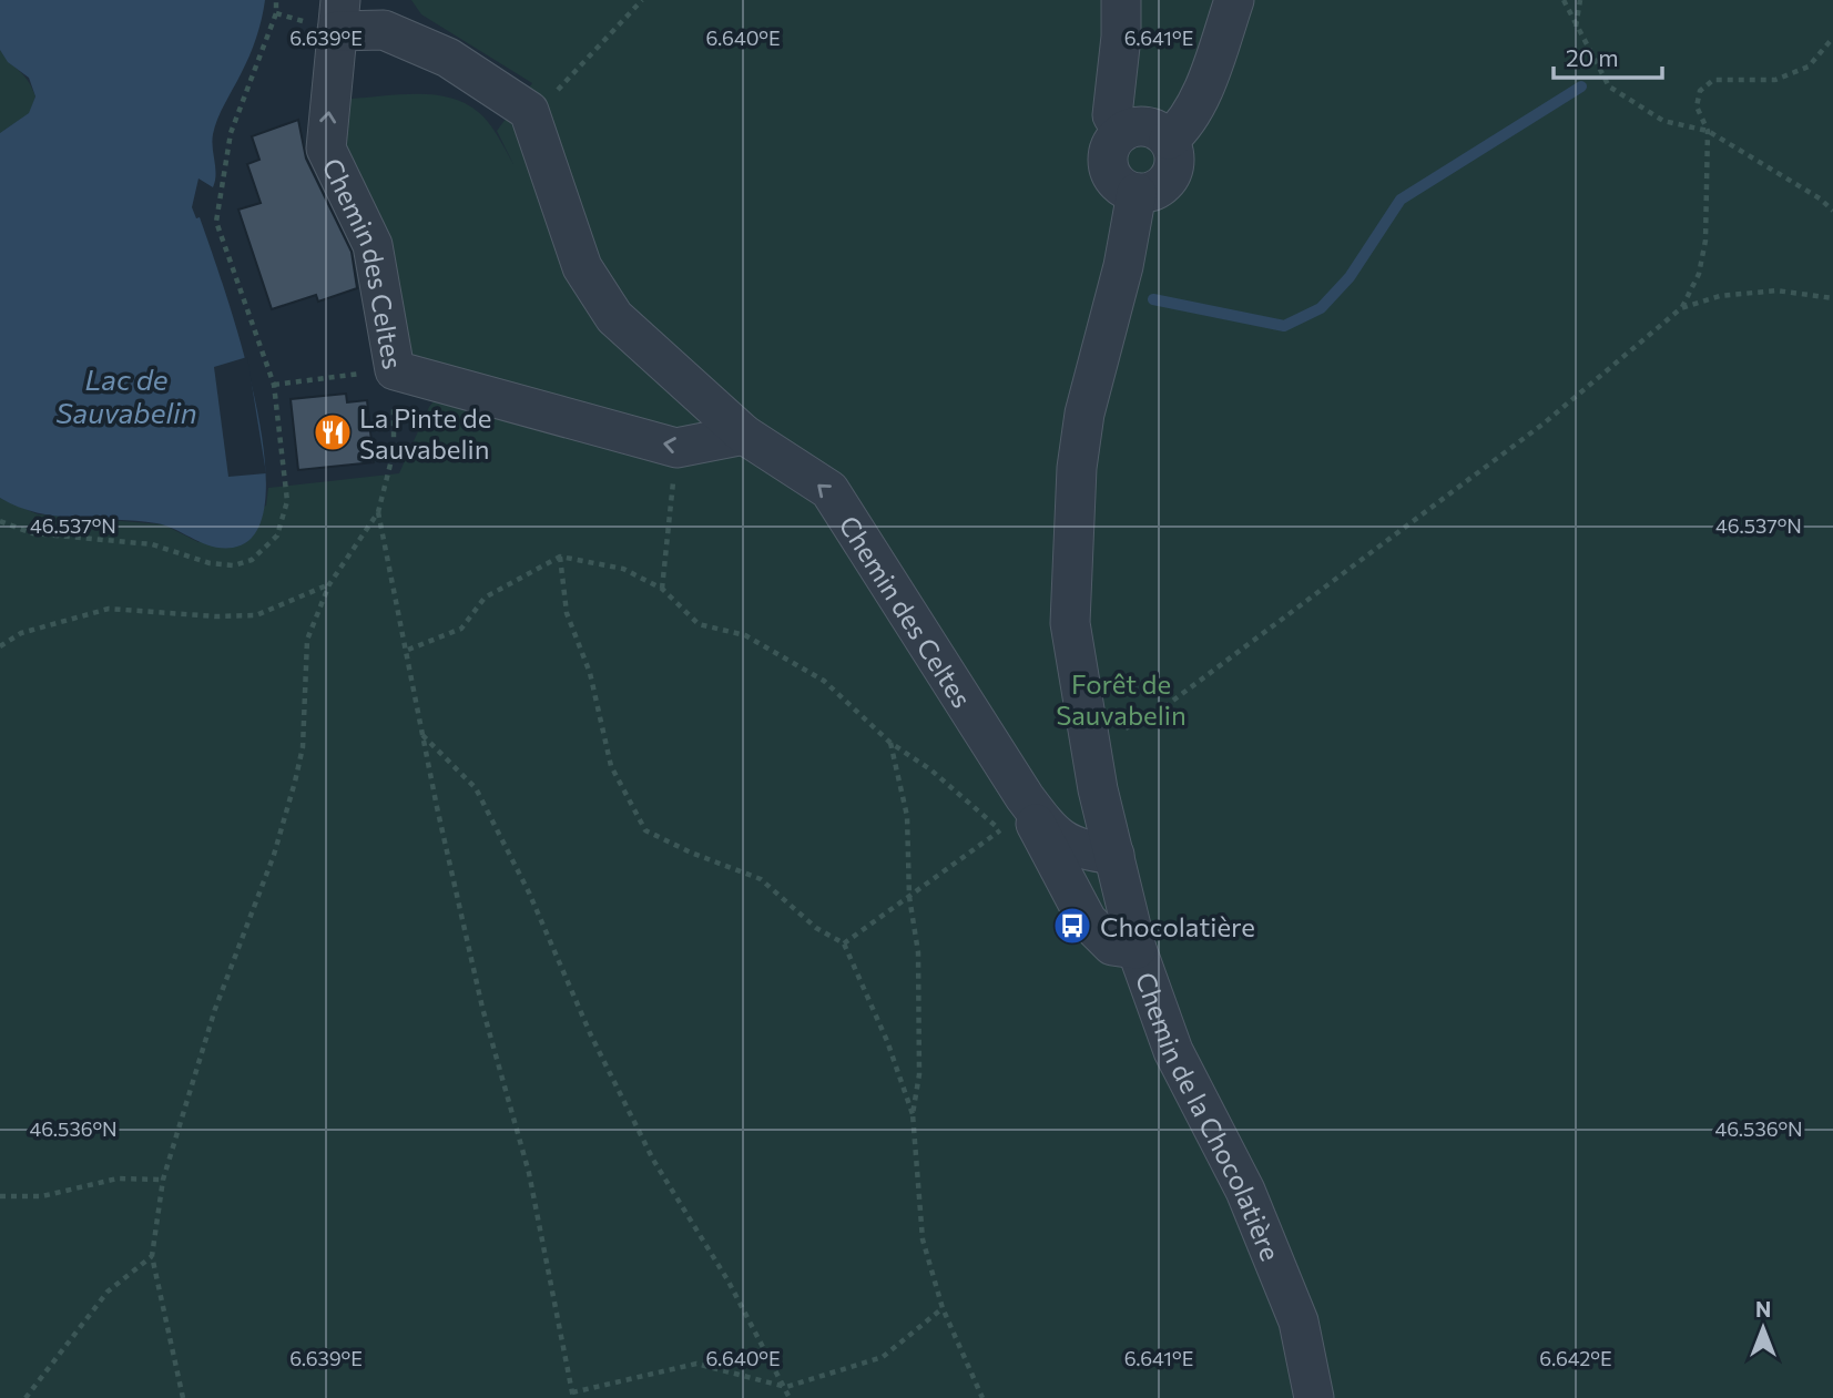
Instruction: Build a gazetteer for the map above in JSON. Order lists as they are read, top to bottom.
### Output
{
  "streets": {
    "street": ["Chemin des Celtes", "Chemin de la Chocolatière"]
  },
  "crossings": [
    ["Chemin des Celtes", "Chemin de la Chocolatière"]
  ],
  "one_way": ["Chemin des Celtes"],
  "water": ["Lac de Sauvabelin"],
  "parks": ["Forêt de Sauvabelin"],
  "places": {
    "restaurant": ["La Pinte de Sauvabelin"],
    "bus stop": ["Chocolatière"]
  },
  "scale_bar": "20 m",
  "north": "top",
  "coordinates": [
    "6.639°E",
    "6.640°E",
    "6.641°E",
    "46.537°N",
    "46.536°N",
    "6.642°E"
  ]
}
